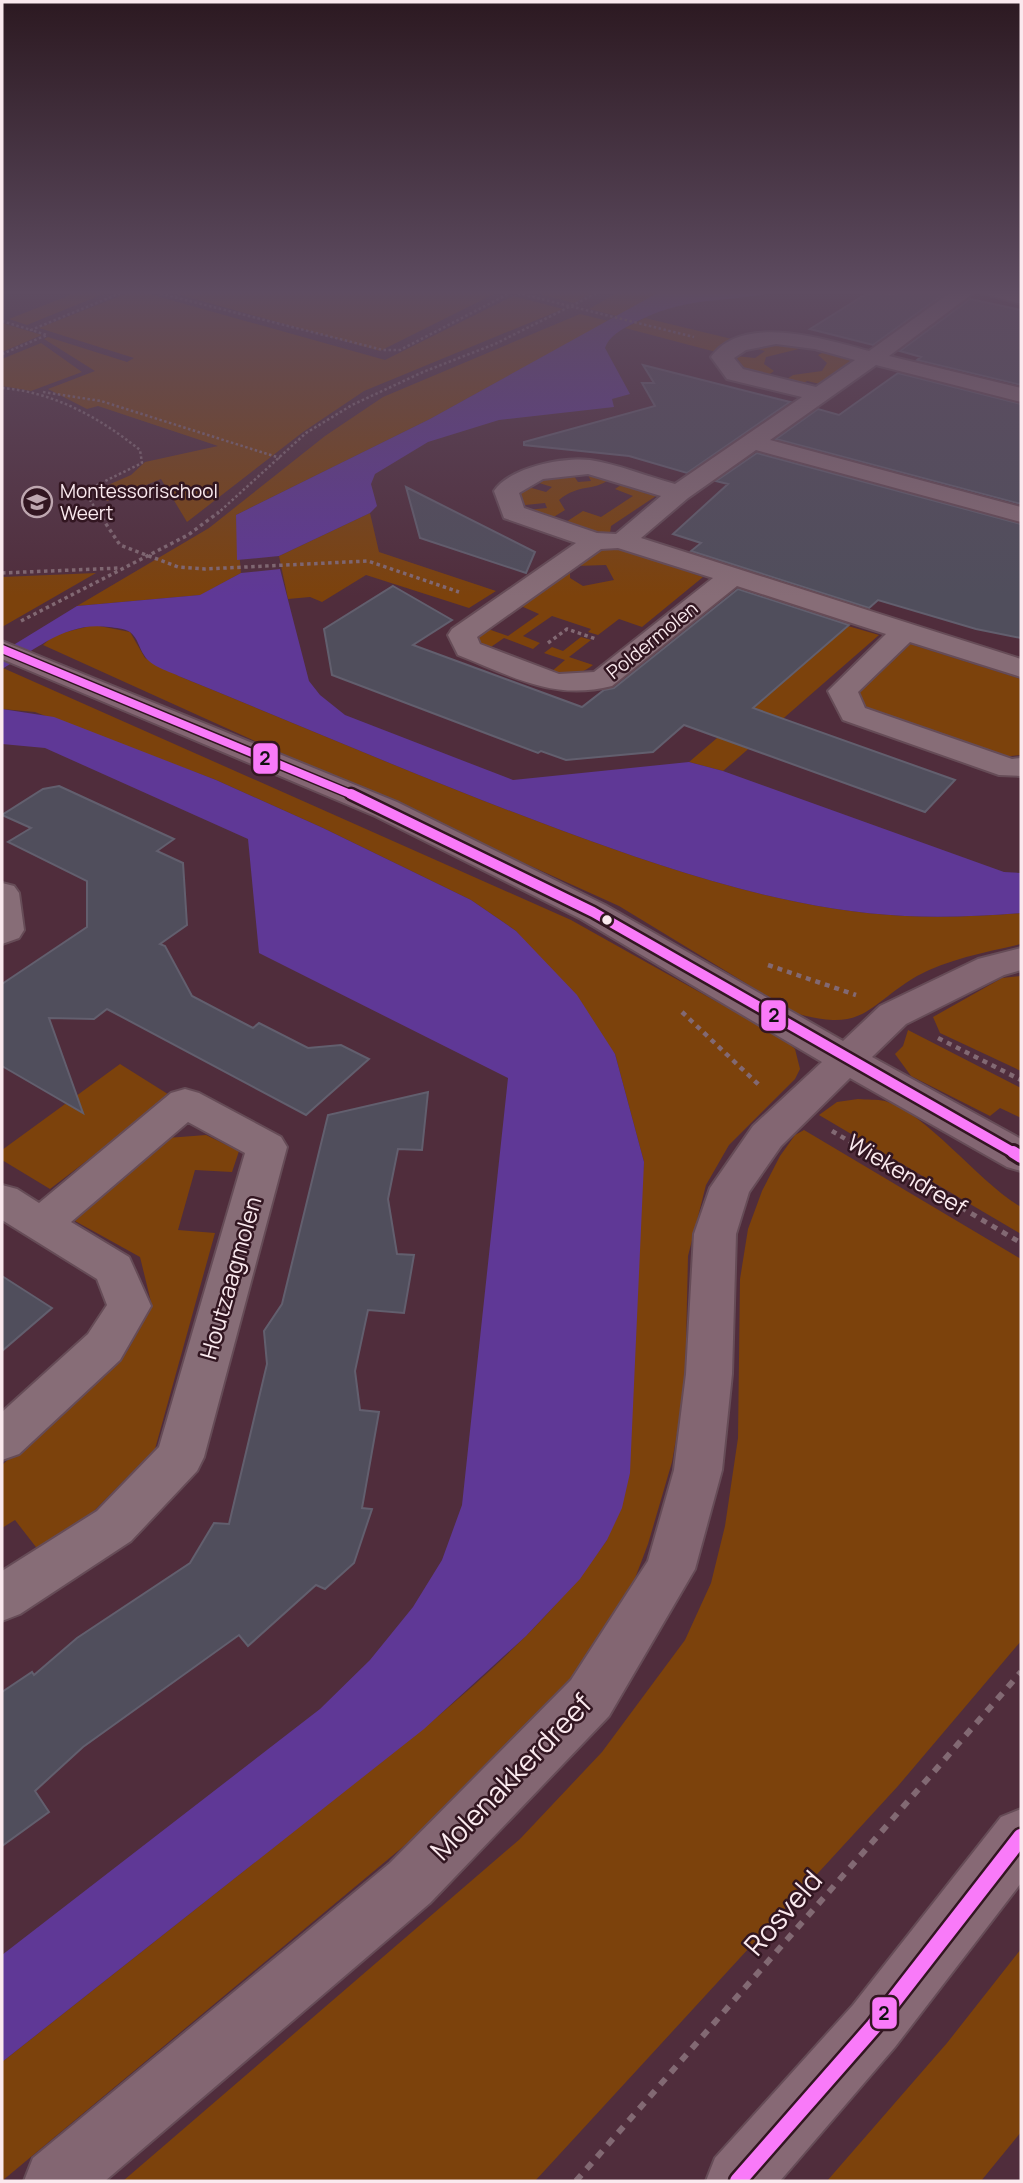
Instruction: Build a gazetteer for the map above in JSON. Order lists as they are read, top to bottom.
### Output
{
  "streets": {
    "street": ["Poldermolen", "Houtzaagmolen", "Molenakkerdreef"],
    "path": ["Wiekendreef", "Rosveld"]
  },
  "crossings": [
    ["Wiekendreef", "Molenakkerdreef"]
  ],
  "places": {
    "school or university": ["Montessorischool Weert"]
  },
  "lines": ["transit line 2"]
}
